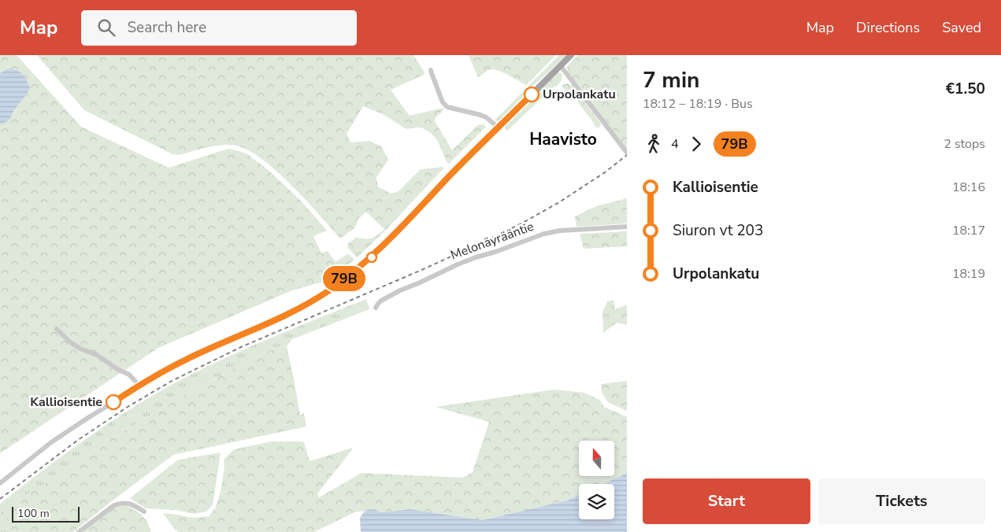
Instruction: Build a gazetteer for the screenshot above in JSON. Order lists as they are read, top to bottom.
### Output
{
  "streets": {
    "street": ["Melonäyrääntie"]
  },
  "districts": ["Haavisto"],
  "places": ["Urpolankatu", "Kallioisentie"],
  "lines": ["bus line 79B"],
  "scale_bar": "100 m",
  "north": "top",
  "page": {
    "header": "Map",
    "search": "Search here",
    "nav": ["Map", "Directions", "Saved"],
    "on_map": "79B",
    "heading": ["7 min", "18:12 – 18:19 · Bus", "€1.50"],
    "legs": ["4", "79B", "2 stops"],
    "list": [
      {
        "name": "Kallioisentie",
        "value": "18:16"
      },
      {
        "name": "Siuron vt 203",
        "value": "18:17"
      },
      {
        "name": "Urpolankatu",
        "value": "18:19"
      }
    ],
    "buttons": ["Start", "Tickets"],
    "scale": "100 m"
  }
}
